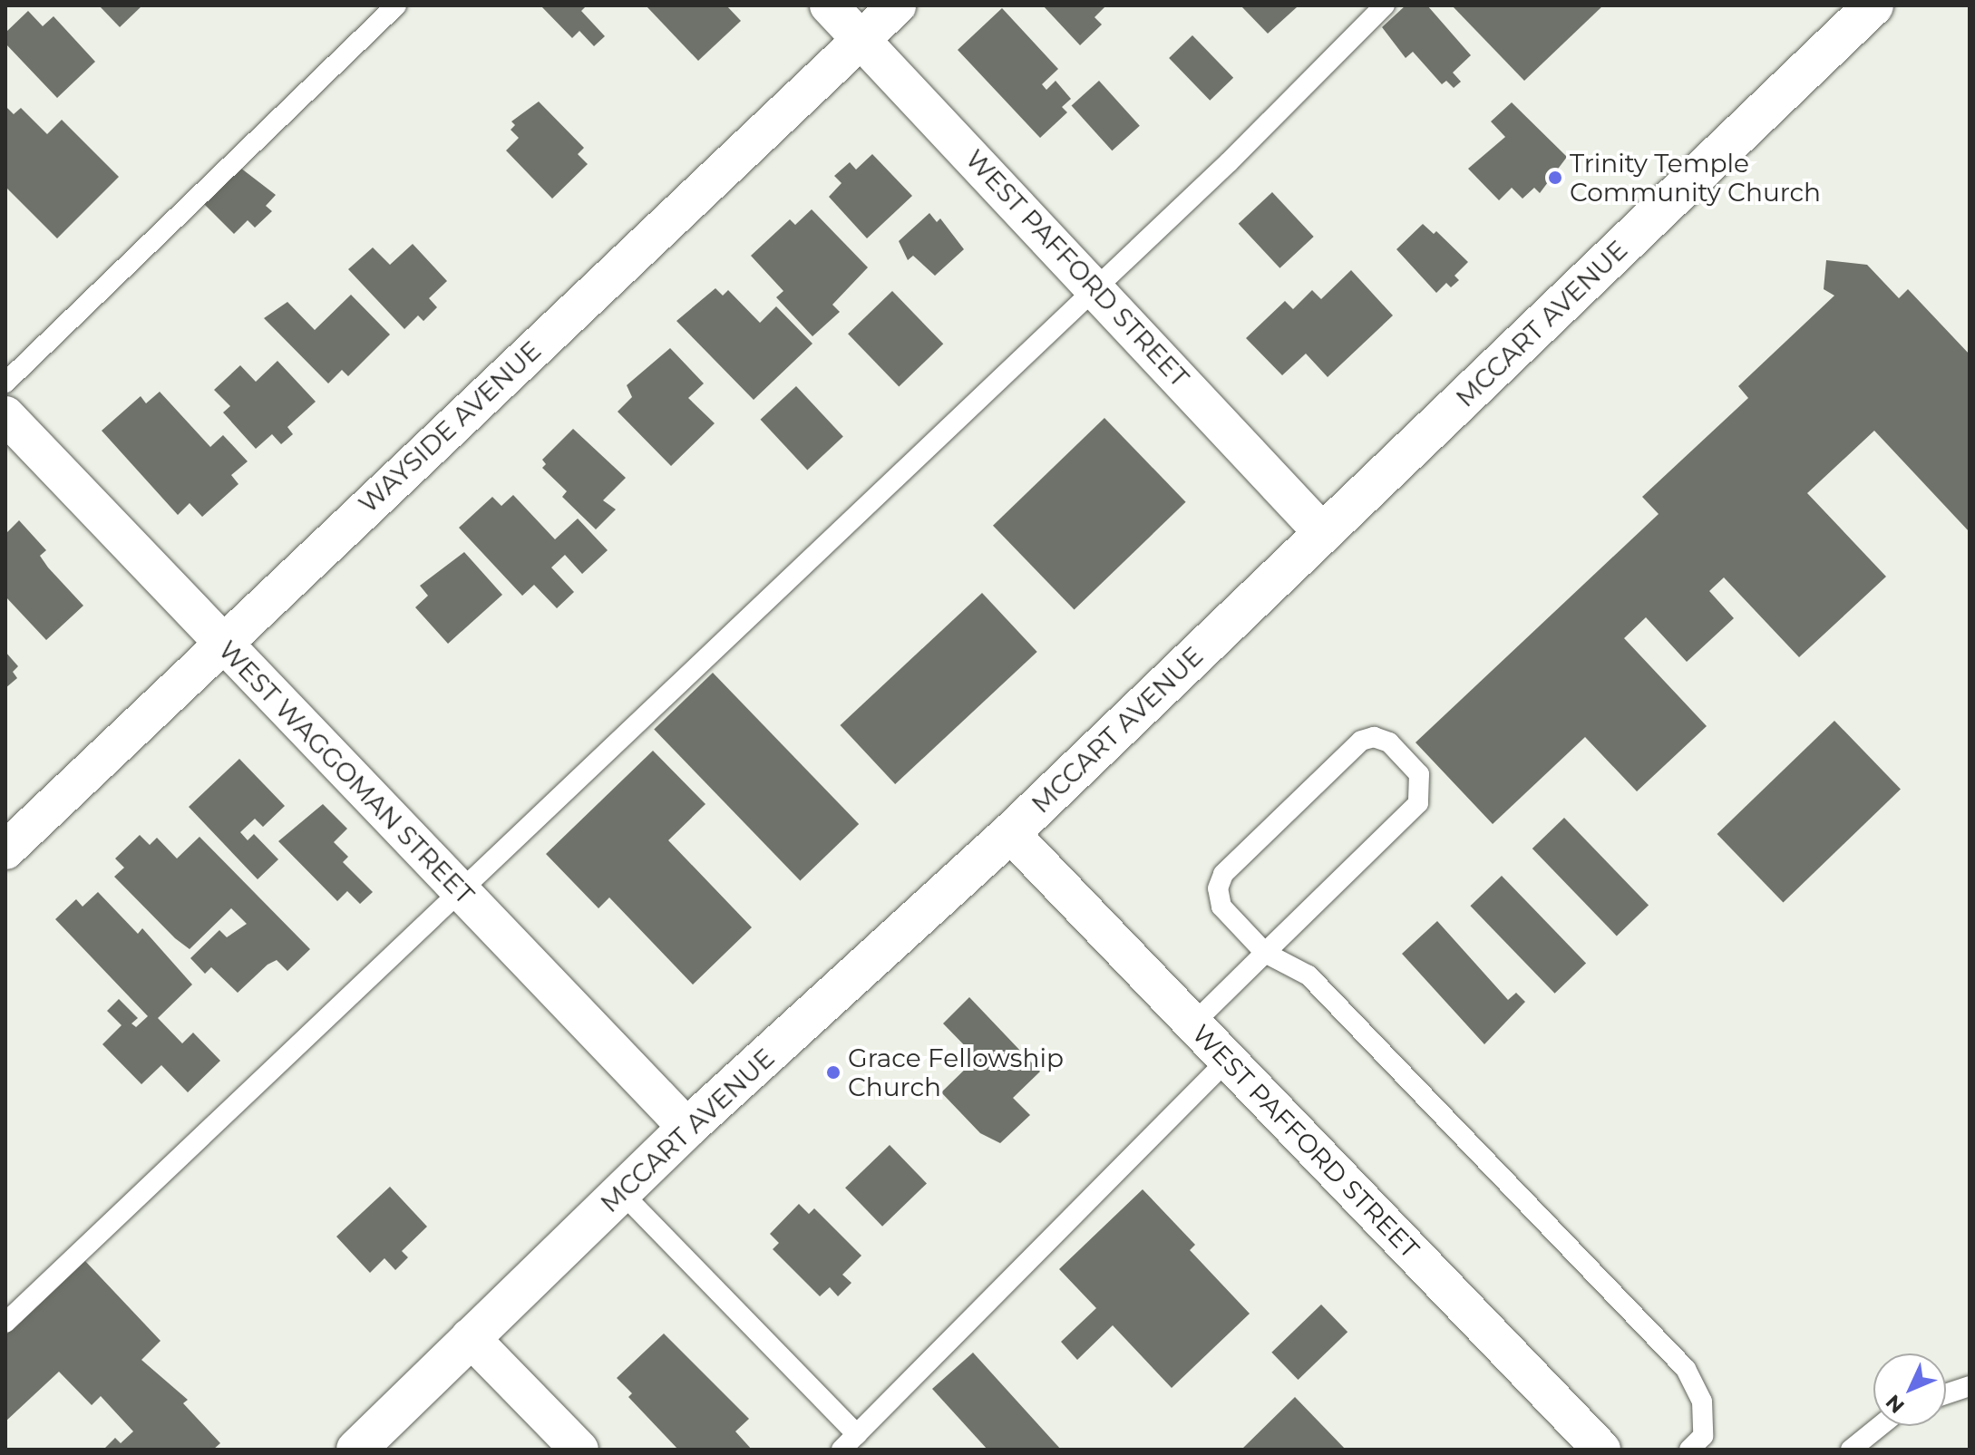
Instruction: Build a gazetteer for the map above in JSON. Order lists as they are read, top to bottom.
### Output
{
  "streets": {
    "main road": ["MCCART AVENUE"],
    "street": ["WEST PAFFORD STREET", "WAYSIDE AVENUE", "WEST WAGGOMAN STREET"]
  },
  "crossings": [
    ["WEST PAFFORD STREET", "MCCART AVENUE"],
    ["WEST PAFFORD STREET", "WAYSIDE AVENUE"],
    ["MCCART AVENUE", "WEST WAGGOMAN STREET"],
    ["WAYSIDE AVENUE", "WEST WAGGOMAN STREET"]
  ],
  "places": ["Trinity Temple Community Church", "Grace Fellowship Church"],
  "north": "bottom left"
}
